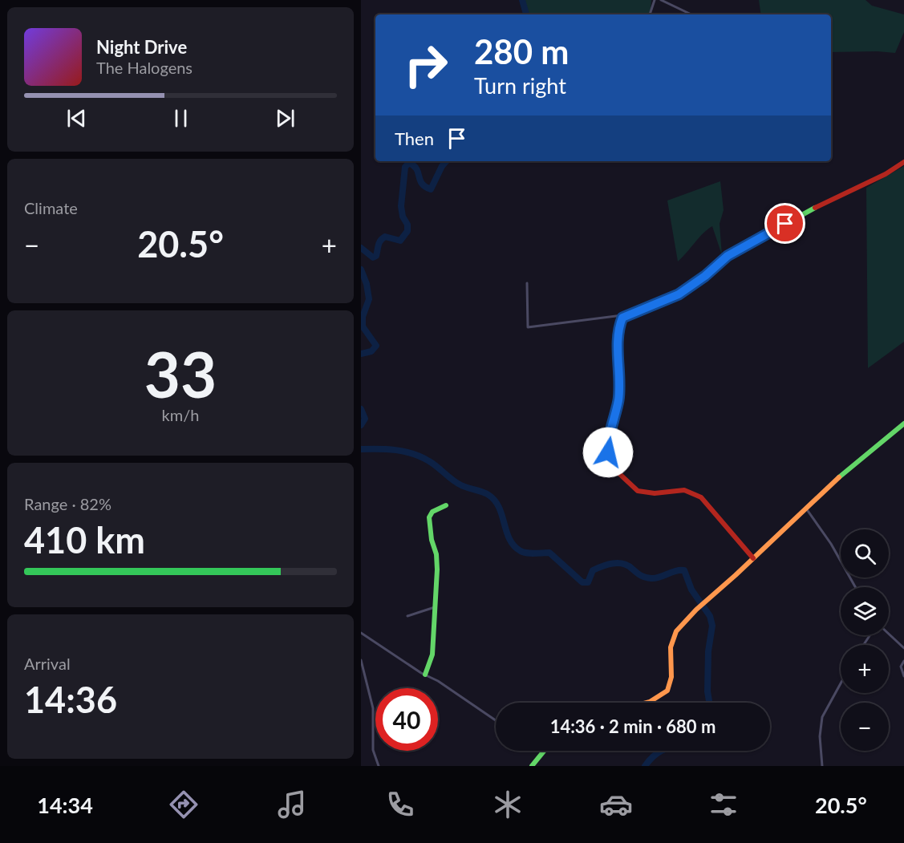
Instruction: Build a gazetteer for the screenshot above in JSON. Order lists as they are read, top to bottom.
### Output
{
  "page": {
    "turn": ["280 m", "Turn right"],
    "song": ["Night Drive", "The Halogens"],
    "then": "Then",
    "tile": [
      "Climate",
      ["33", "km/h"],
      ["Range · 82%", "410 km"],
      ["Arrival", "14:36"]
    ],
    "heat": ["−", "20.5°", "+"],
    "map_buttons": ["+", "−"],
    "limit": "40",
    "trip": "14:36 · 2 min · 680 m",
    "tabs": ["14:34", "20.5°"]
  }
}
